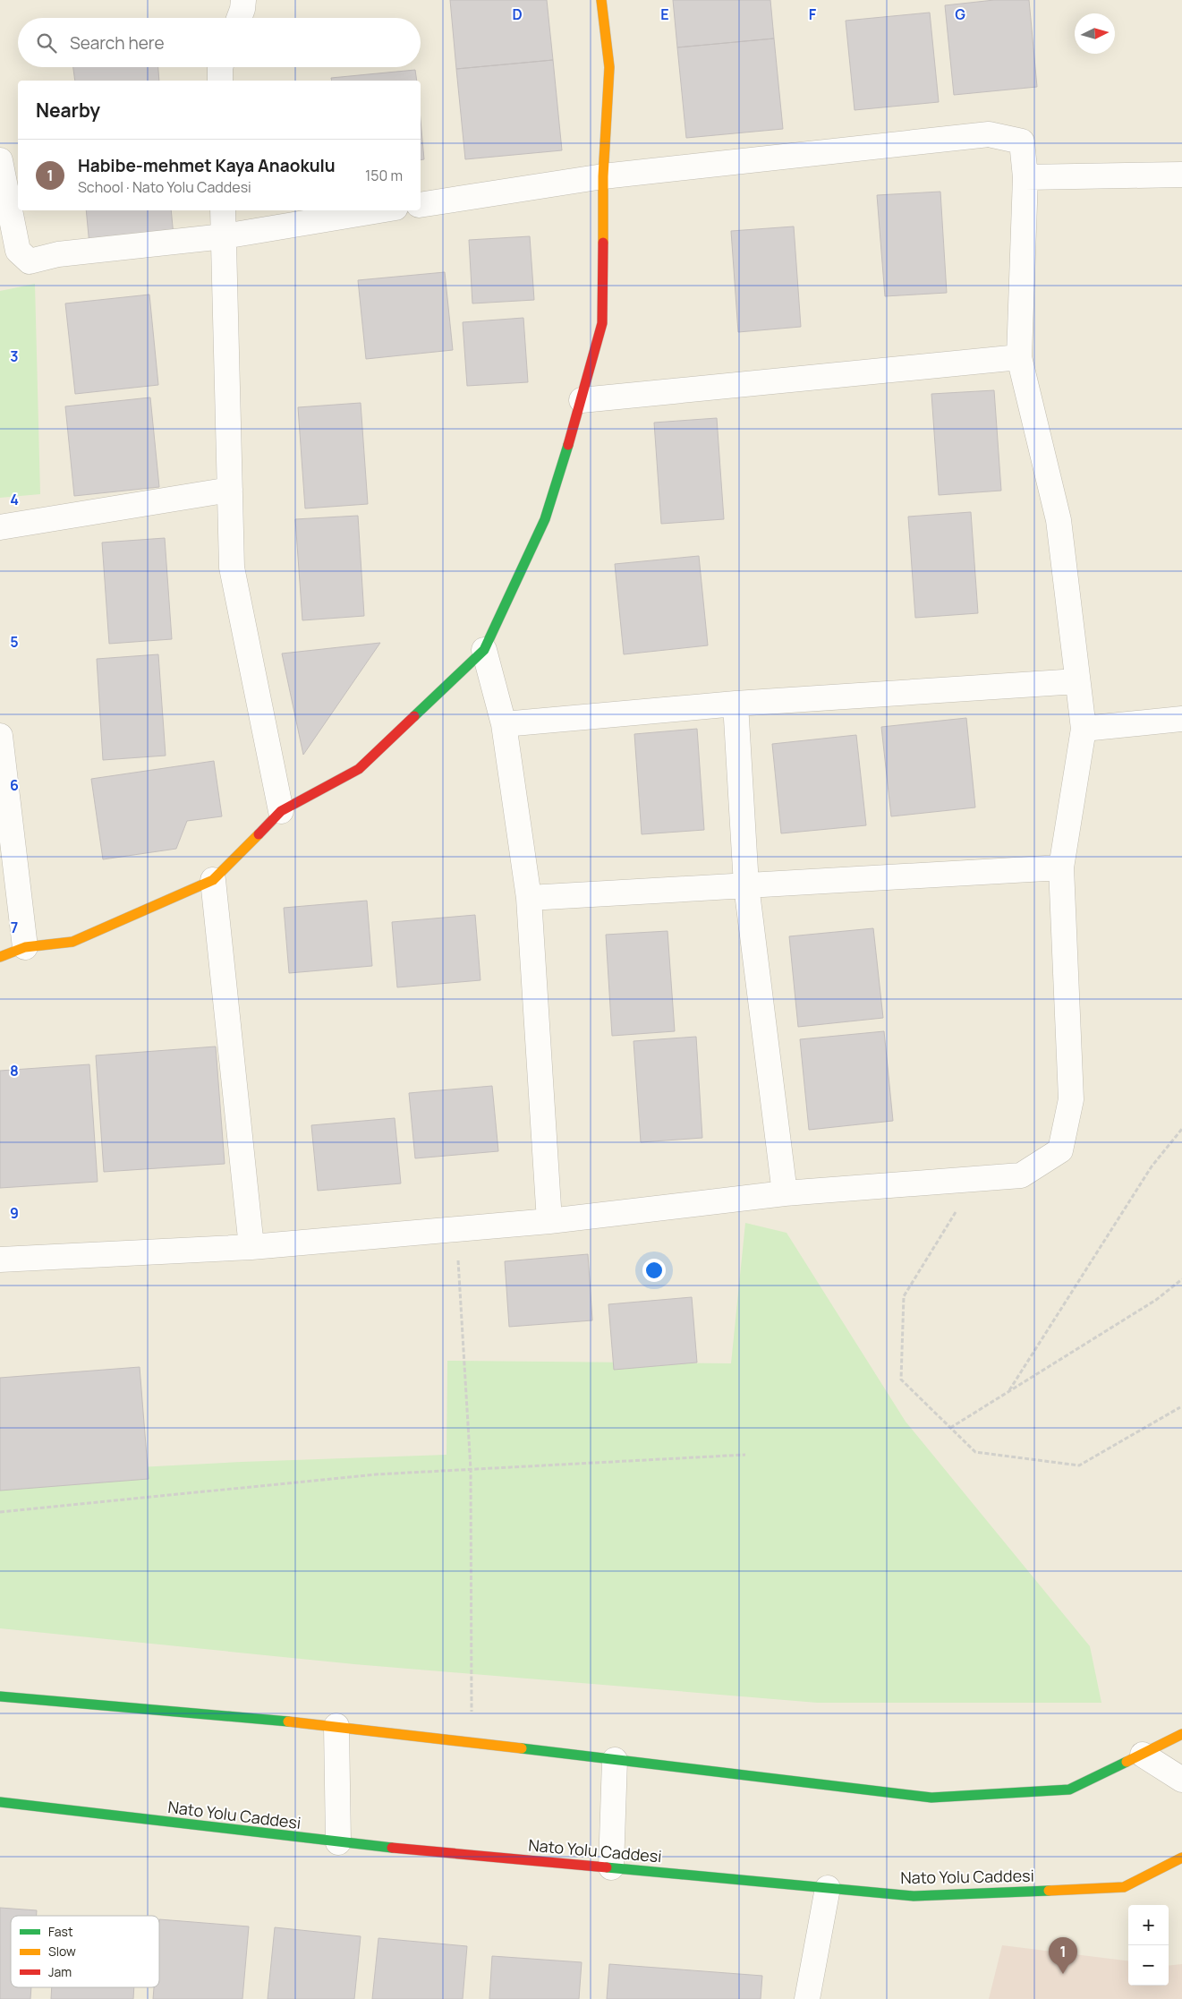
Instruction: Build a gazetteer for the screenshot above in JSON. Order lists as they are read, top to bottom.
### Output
{
  "streets": {
    "main road": ["Nato Yolu Caddesi"]
  },
  "legend": ["Fast", "Slow", "Jam"],
  "north": "right",
  "page": {
    "search": "Search here",
    "heading": "Nearby",
    "list": [
      {
        "mark": "1",
        "name": "Habibe-mehmet Kaya Anaokulu",
        "note": "School · Nato Yolu Caddesi",
        "value": "150 m"
      }
    ],
    "map_buttons": ["+", "−"],
    "pins": "1"
  },
  "grid": {
    "columns": [
      "D",
      "E",
      "F",
      "G"
    ],
    "rows": [
      "3",
      "4",
      "5",
      "6",
      "7",
      "8",
      "9"
    ]
  }
}
